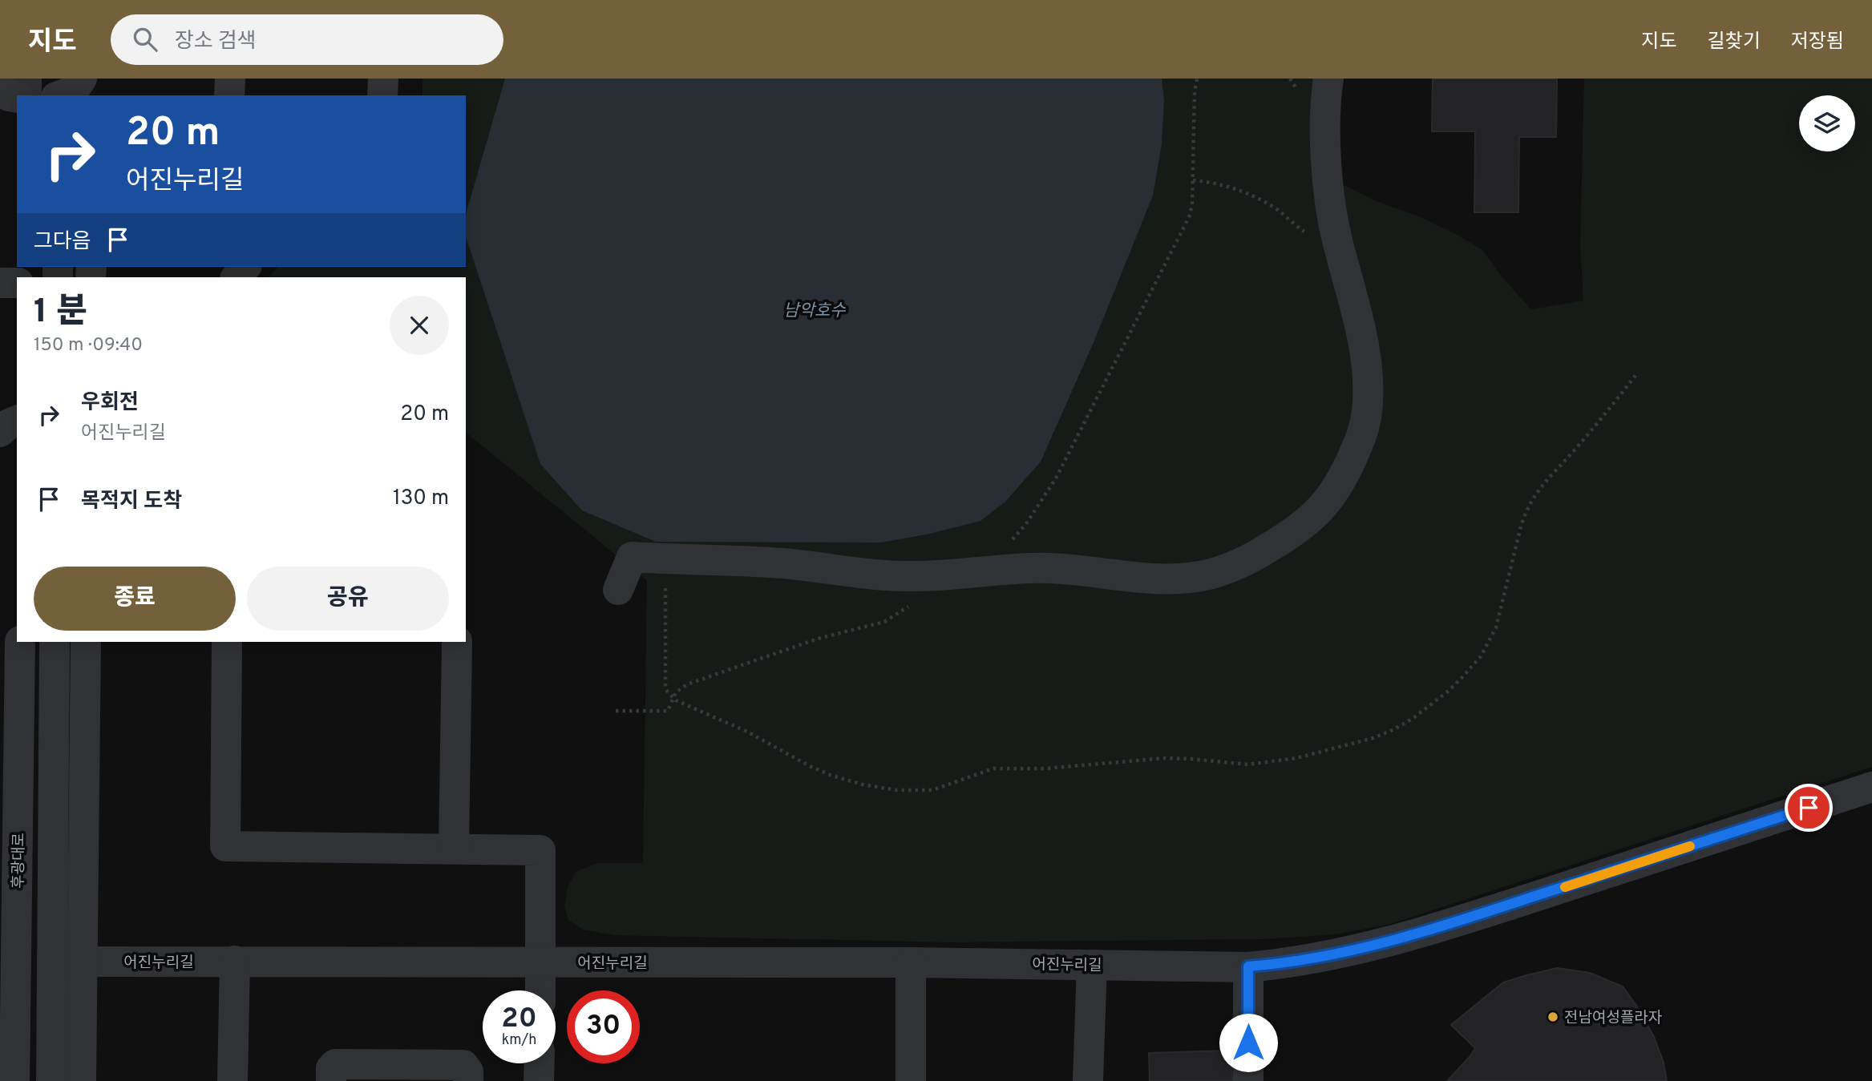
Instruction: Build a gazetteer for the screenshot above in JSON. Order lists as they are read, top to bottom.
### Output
{
  "streets": {
    "street": ["후광대로", "어진누리길"]
  },
  "water": ["남악호수"],
  "places": ["전남여성플라자"],
  "page": {
    "header": "지도",
    "search": "장소 검색",
    "nav": ["지도", "길찾기", "저장됨"],
    "turn": ["20 m", "어진누리길"],
    "then": "그다음",
    "heading": ["1 분", "150 m · 09:40"],
    "list": [
      {
        "name": "우회전",
        "note": "어진누리길",
        "value": "20 m"
      },
      {
        "name": "목적지 도착",
        "value": "130 m"
      }
    ],
    "buttons": ["종료", "공유"],
    "speed": "20 km/h",
    "limit": "30"
  }
}
